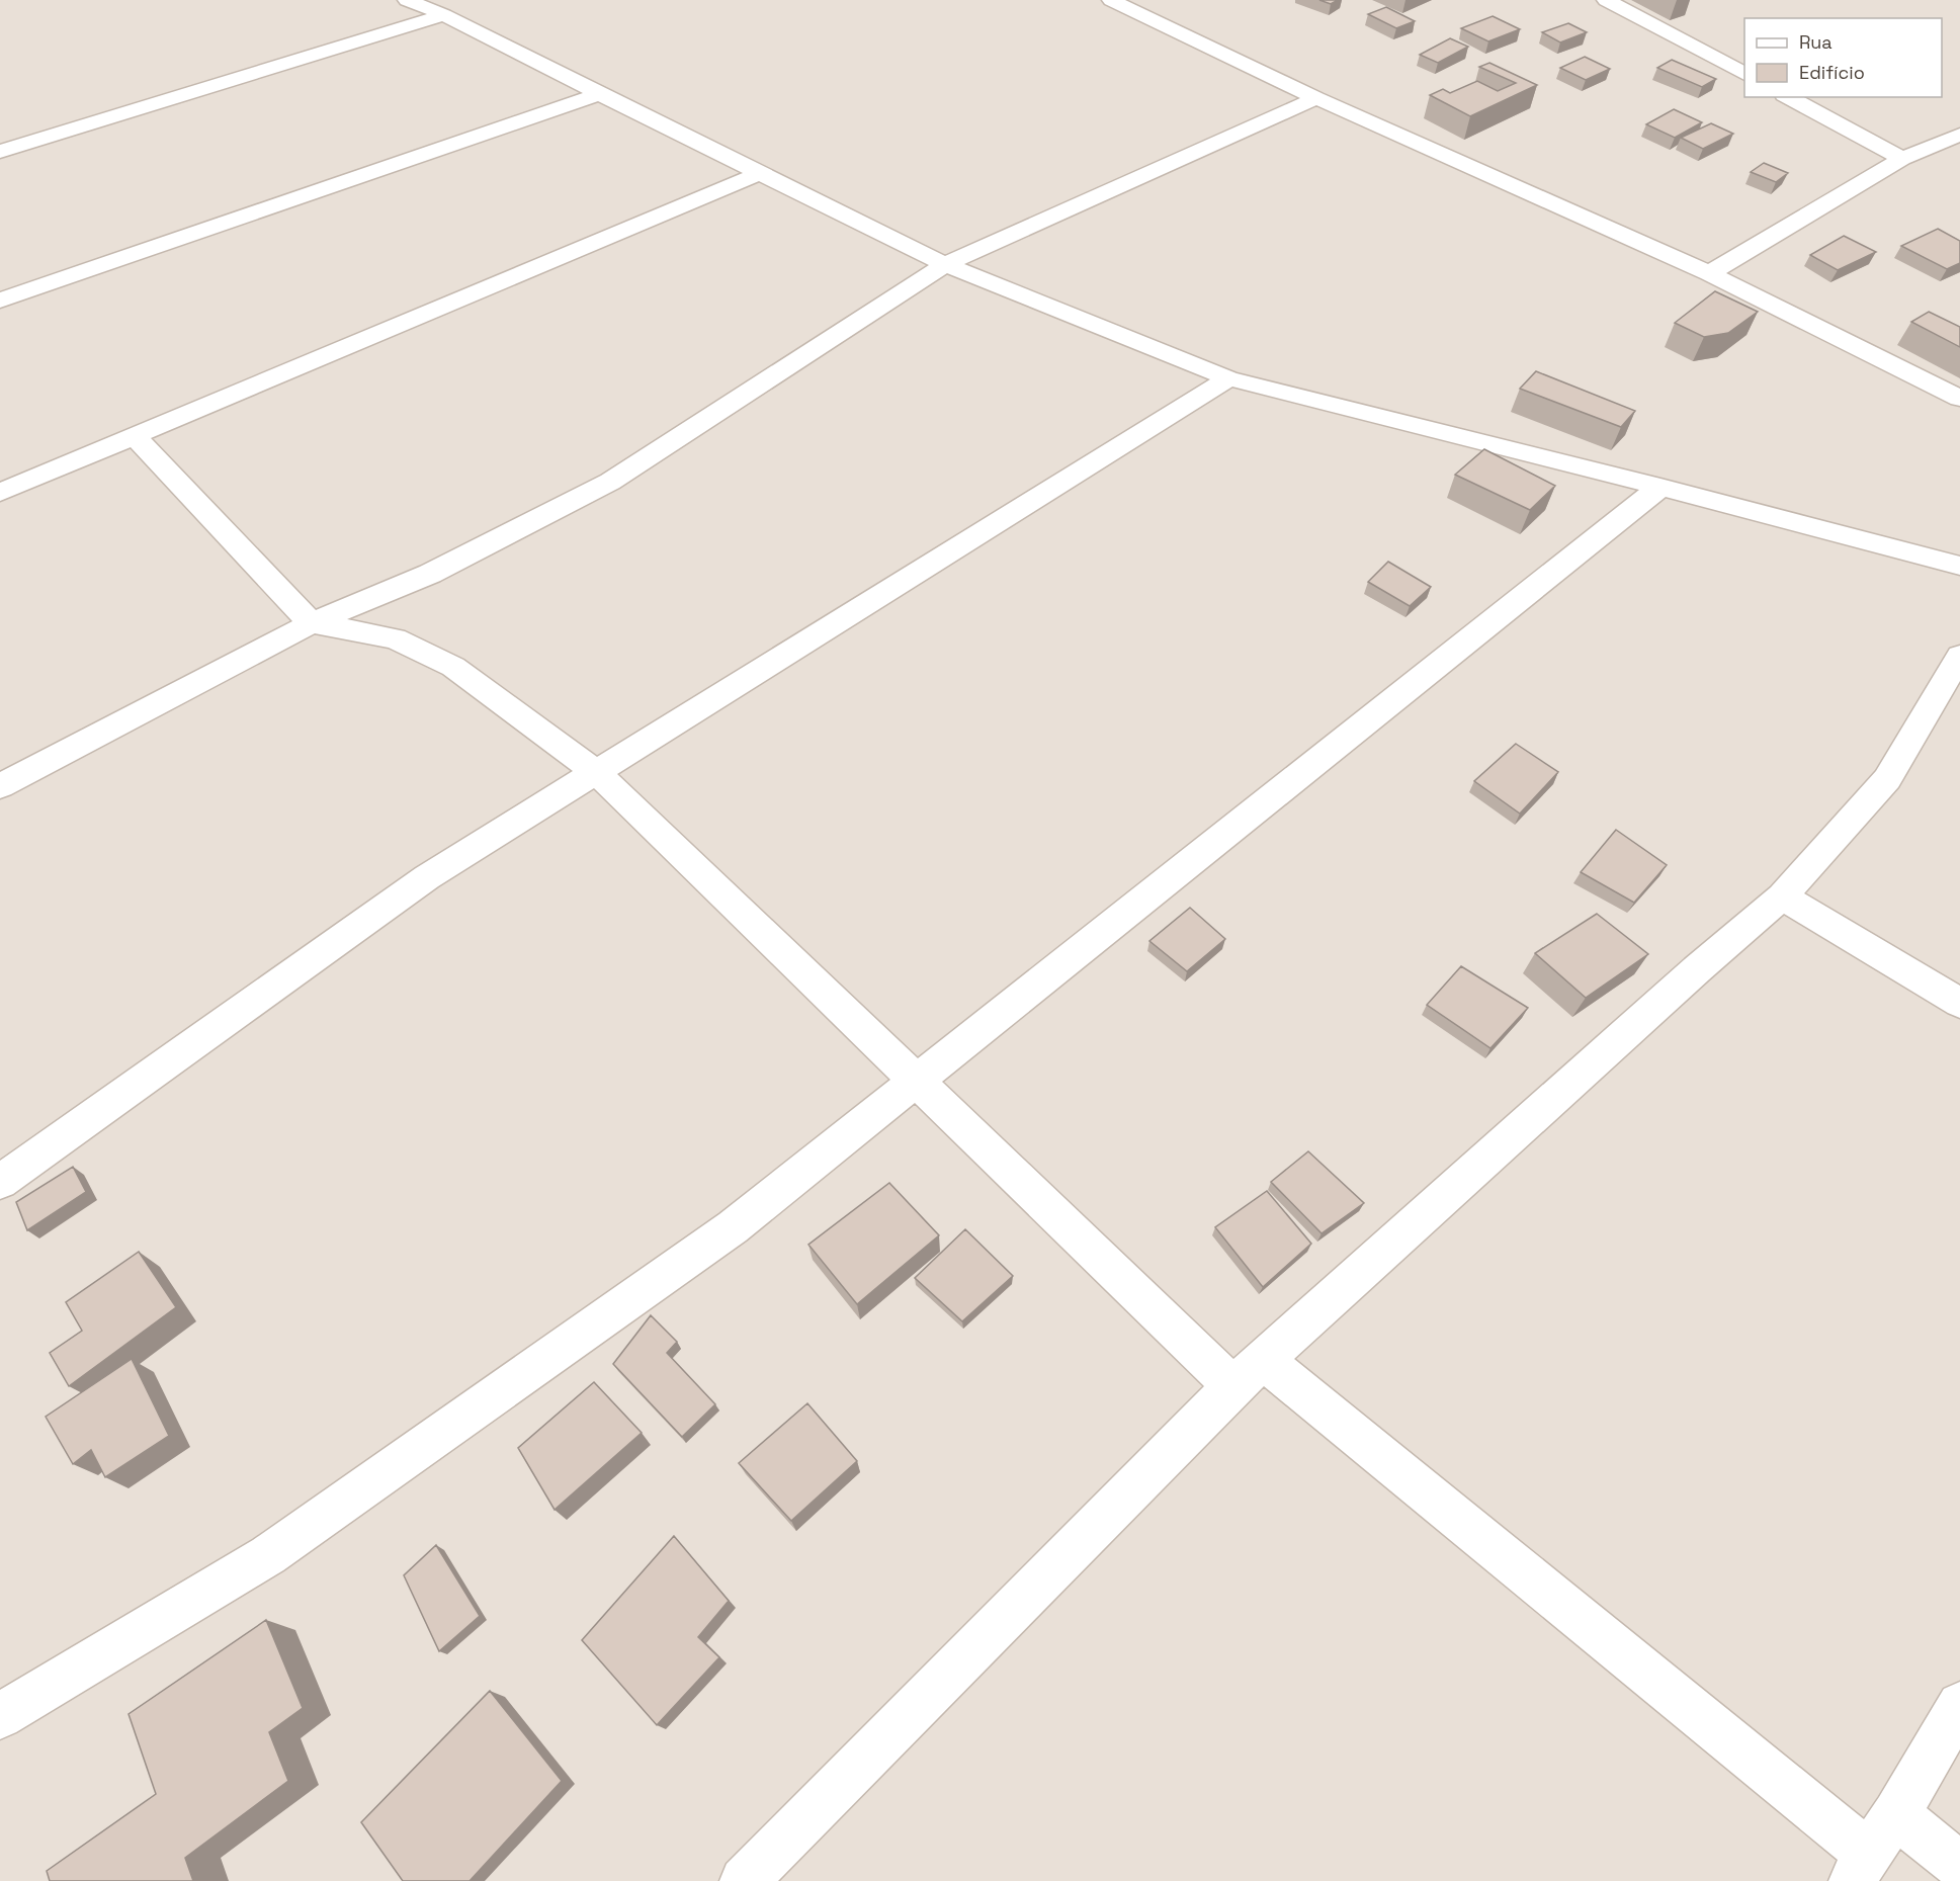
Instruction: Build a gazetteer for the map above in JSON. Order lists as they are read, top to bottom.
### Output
{
  "legend": ["Rua", "Edifício"]
}
